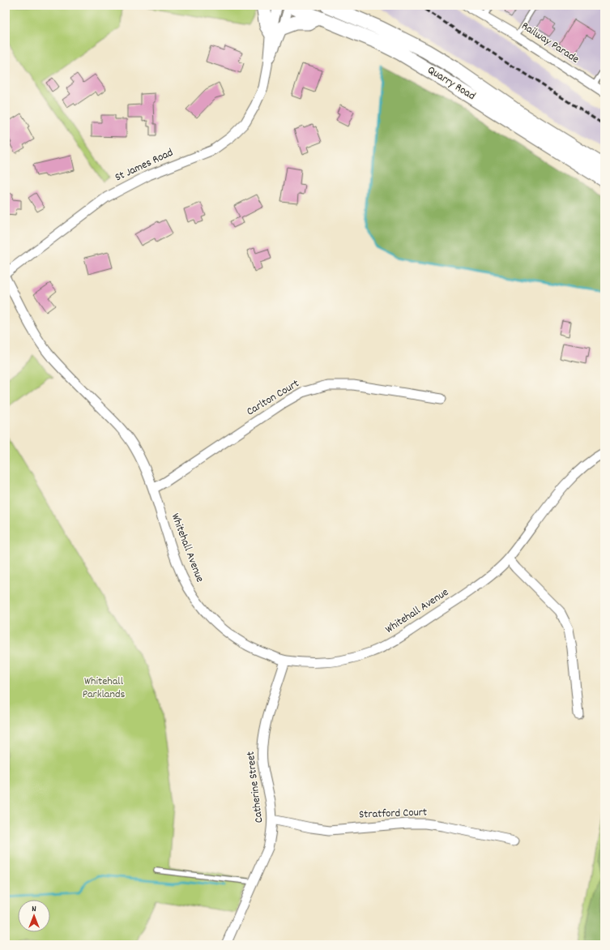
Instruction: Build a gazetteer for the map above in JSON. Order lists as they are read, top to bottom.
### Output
{
  "streets": {
    "main road": ["Quarry Road"],
    "street": [
      "Railway Parade",
      "St James Road",
      "Carlton Court",
      "Whitehall Avenue",
      "Catherine Street",
      "Stratford Court"
    ]
  },
  "crossings": [
    ["Quarry Road", "St James Road"],
    ["Carlton Court", "Whitehall Avenue"],
    ["Whitehall Avenue", "Catherine Street"],
    ["Catherine Street", "Stratford Court"]
  ],
  "parks": ["Whitehall Parklands"],
  "north": "top"
}
